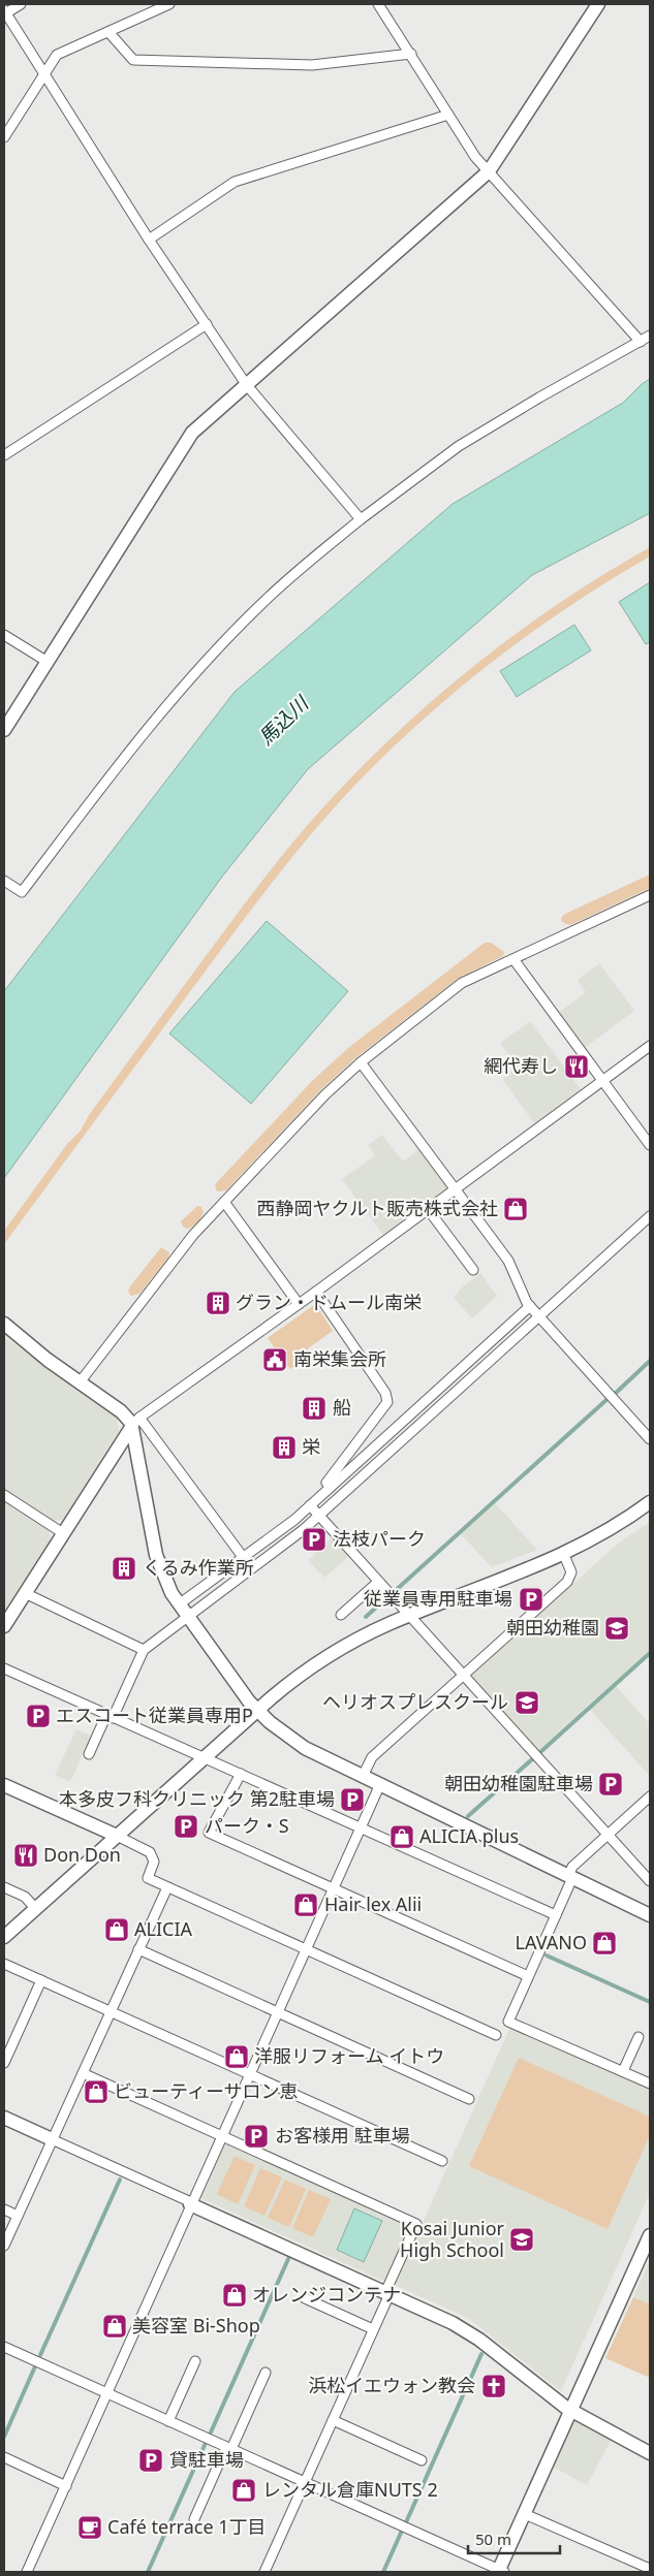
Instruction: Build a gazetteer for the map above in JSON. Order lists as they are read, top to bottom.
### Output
{
  "water": ["馬込川"],
  "places": {
    "restaurant": ["網代寿し", "Don Don"],
    "shop": [
      "西静岡ヤクルト販売株式会社",
      "ALICIA plus",
      "Hair lex Alii",
      "ALICIA",
      "LAVANO",
      "洋服リフォーム イトウ",
      "ビューティーサロン恵",
      "オレンジコンテナ",
      "美容室 Bi-Shop",
      "レンタル倉庫NUTS 2"
    ],
    "building": [
      "グラン・ドムール南栄",
      "船",
      "栄",
      "くるみ作業所"
    ],
    "public building": ["南栄集会所"],
    "parking": [
      "法枝パーク",
      "従業員専用駐車場",
      "エスコート従業員専用P",
      "朝田幼稚園駐車場",
      "本多皮フ科クリニック 第2駐車場",
      "パーク・S",
      "お客様用 駐車場",
      "貸駐車場"
    ],
    "school or university": ["朝田幼稚園", "ヘリオスプレスクール", "Kosai Junior High School"],
    "church": ["浜松イエウォン教会"],
    "cafe": ["Café terrace 1丁目"]
  },
  "scale_bar": "50 m"
}
